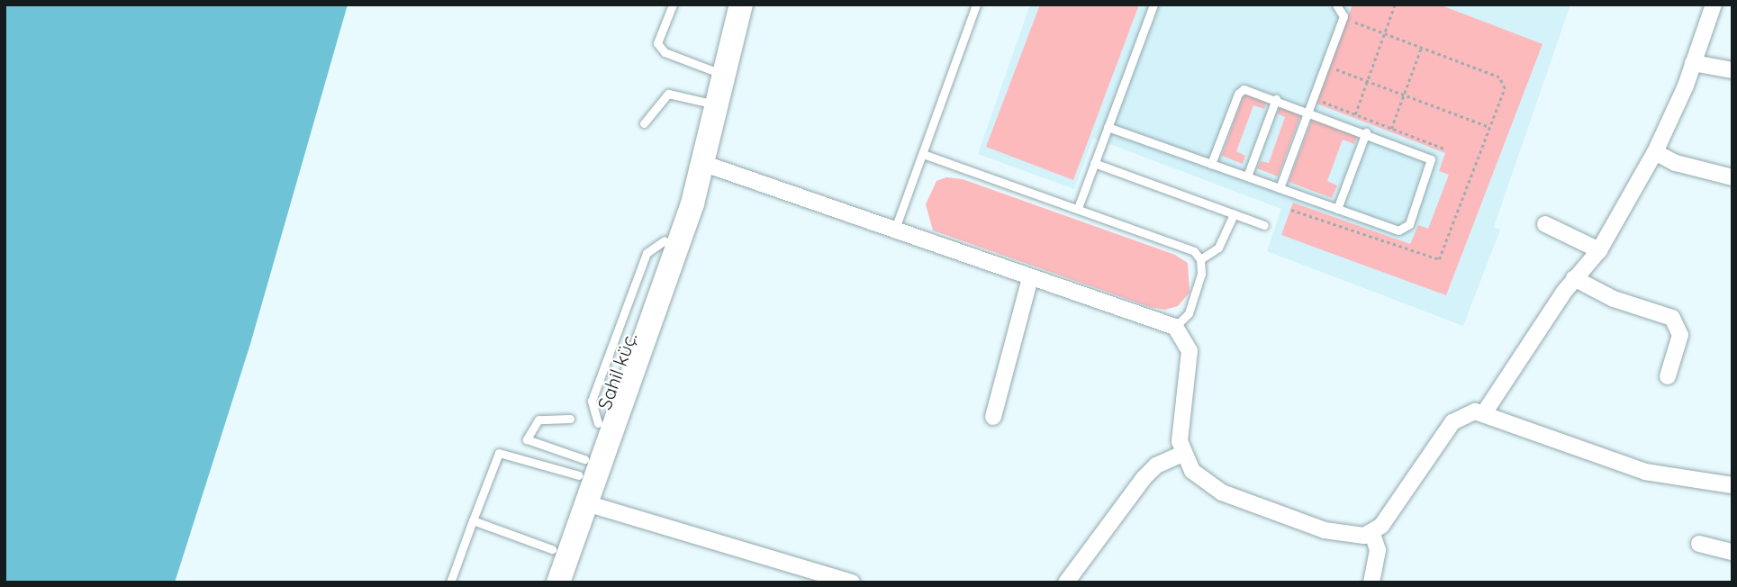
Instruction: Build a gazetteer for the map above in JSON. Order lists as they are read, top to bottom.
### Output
{
  "streets": {
    "main road": ["Sahil küç."]
  }
}
